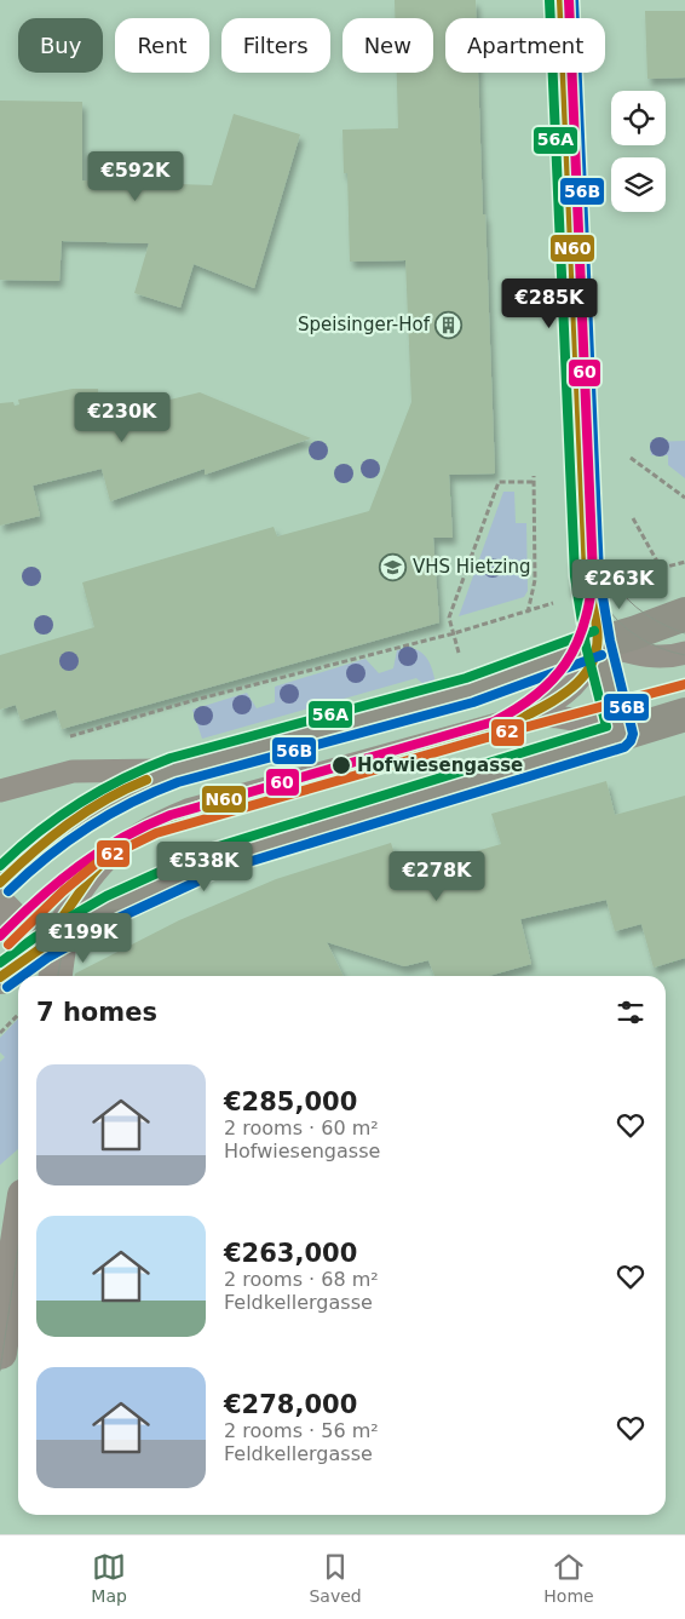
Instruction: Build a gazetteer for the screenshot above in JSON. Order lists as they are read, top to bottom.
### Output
{
  "places": {
    "building": ["Speisinger-Hof"],
    "school or university": ["VHS Hietzing"],
    "other": ["Hofwiesengasse"]
  },
  "lines": [
    "tram line 60",
    "transit line N60",
    "transit line 56B",
    "transit line 56A",
    "transit line 62"
  ],
  "page": {
    "chip": [
      "Buy",
      "Rent",
      "Filters",
      "New",
      "Apartment"
    ],
    "price": [
      "€592K",
      "€285K",
      "€230K",
      "€263K",
      "€538K",
      "€278K",
      "€199K"
    ],
    "heading": "7 homes",
    "list": [
      {
        "name": "€285,000",
        "note": "2 rooms · 60 m² · Hofwiesengasse"
      },
      {
        "name": "€263,000",
        "note": "2 rooms · 68 m² · Feldkellergasse"
      },
      {
        "name": "€278,000",
        "note": "2 rooms · 56 m² · Feldkellergasse"
      }
    ],
    "tabs": ["Map", "Saved", "Home"]
  }
}
